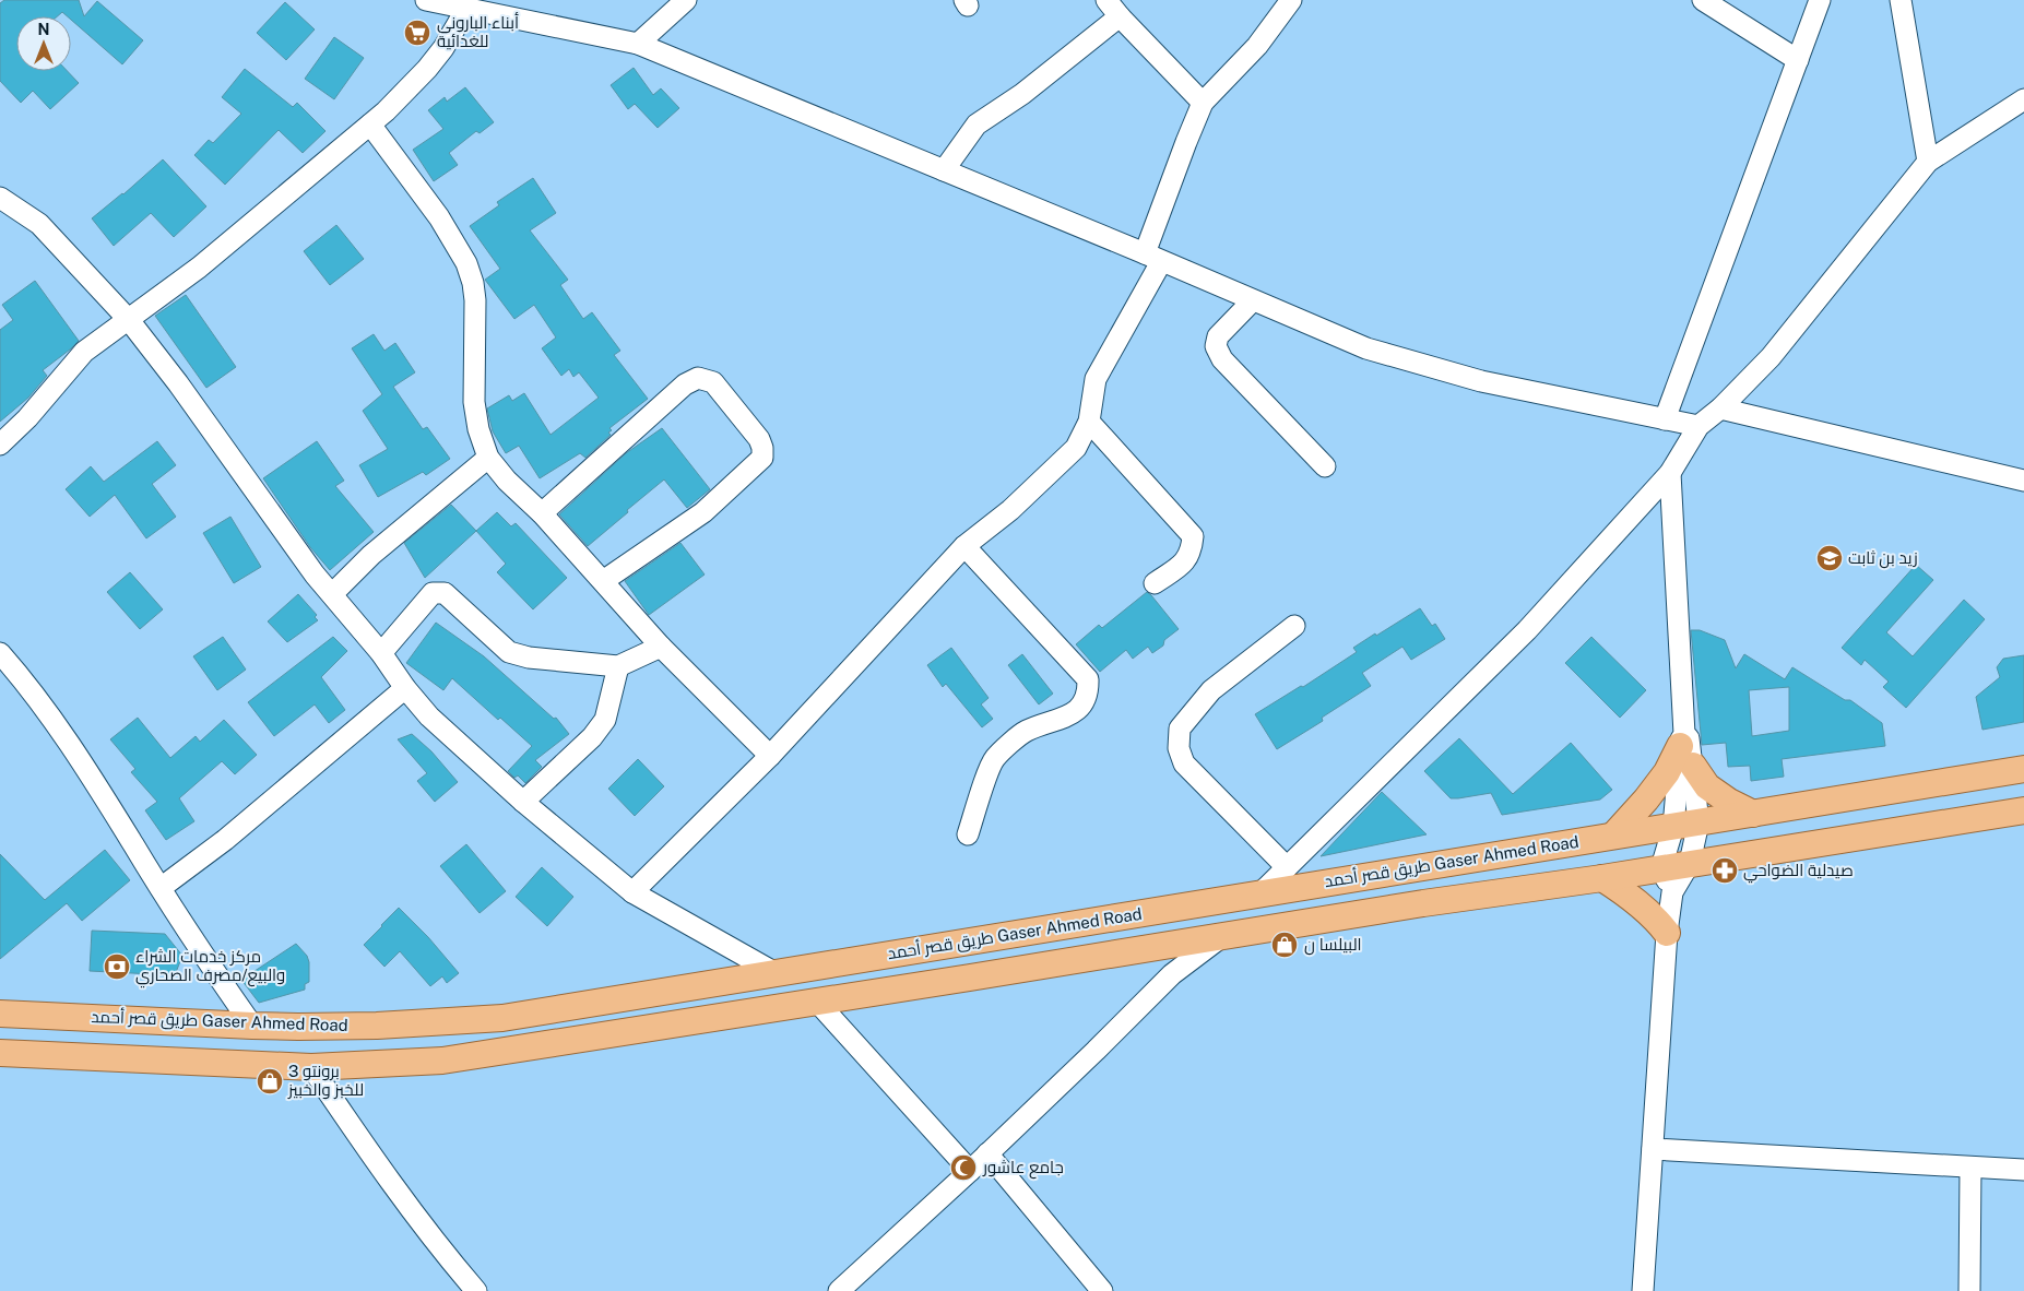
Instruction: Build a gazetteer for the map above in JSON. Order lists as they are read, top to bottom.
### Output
{
  "streets": {
    "main road": ["طريق قصر أحمد Gaser Ahmed Road"]
  },
  "places": {
    "supermarket": ["أبناء البارونى للغدائية"],
    "school or university": ["زيد بن ثابت"],
    "pharmacy": ["صيدلية الضواحي"],
    "shop": ["البيلسا ن", "برونتو 3 للخبز والخبيز"],
    "bank": ["مركز خدمات الشراء والبيع/مصرف الصحاري"],
    "mosque": ["جامع عاشور"]
  },
  "north": "top"
}
